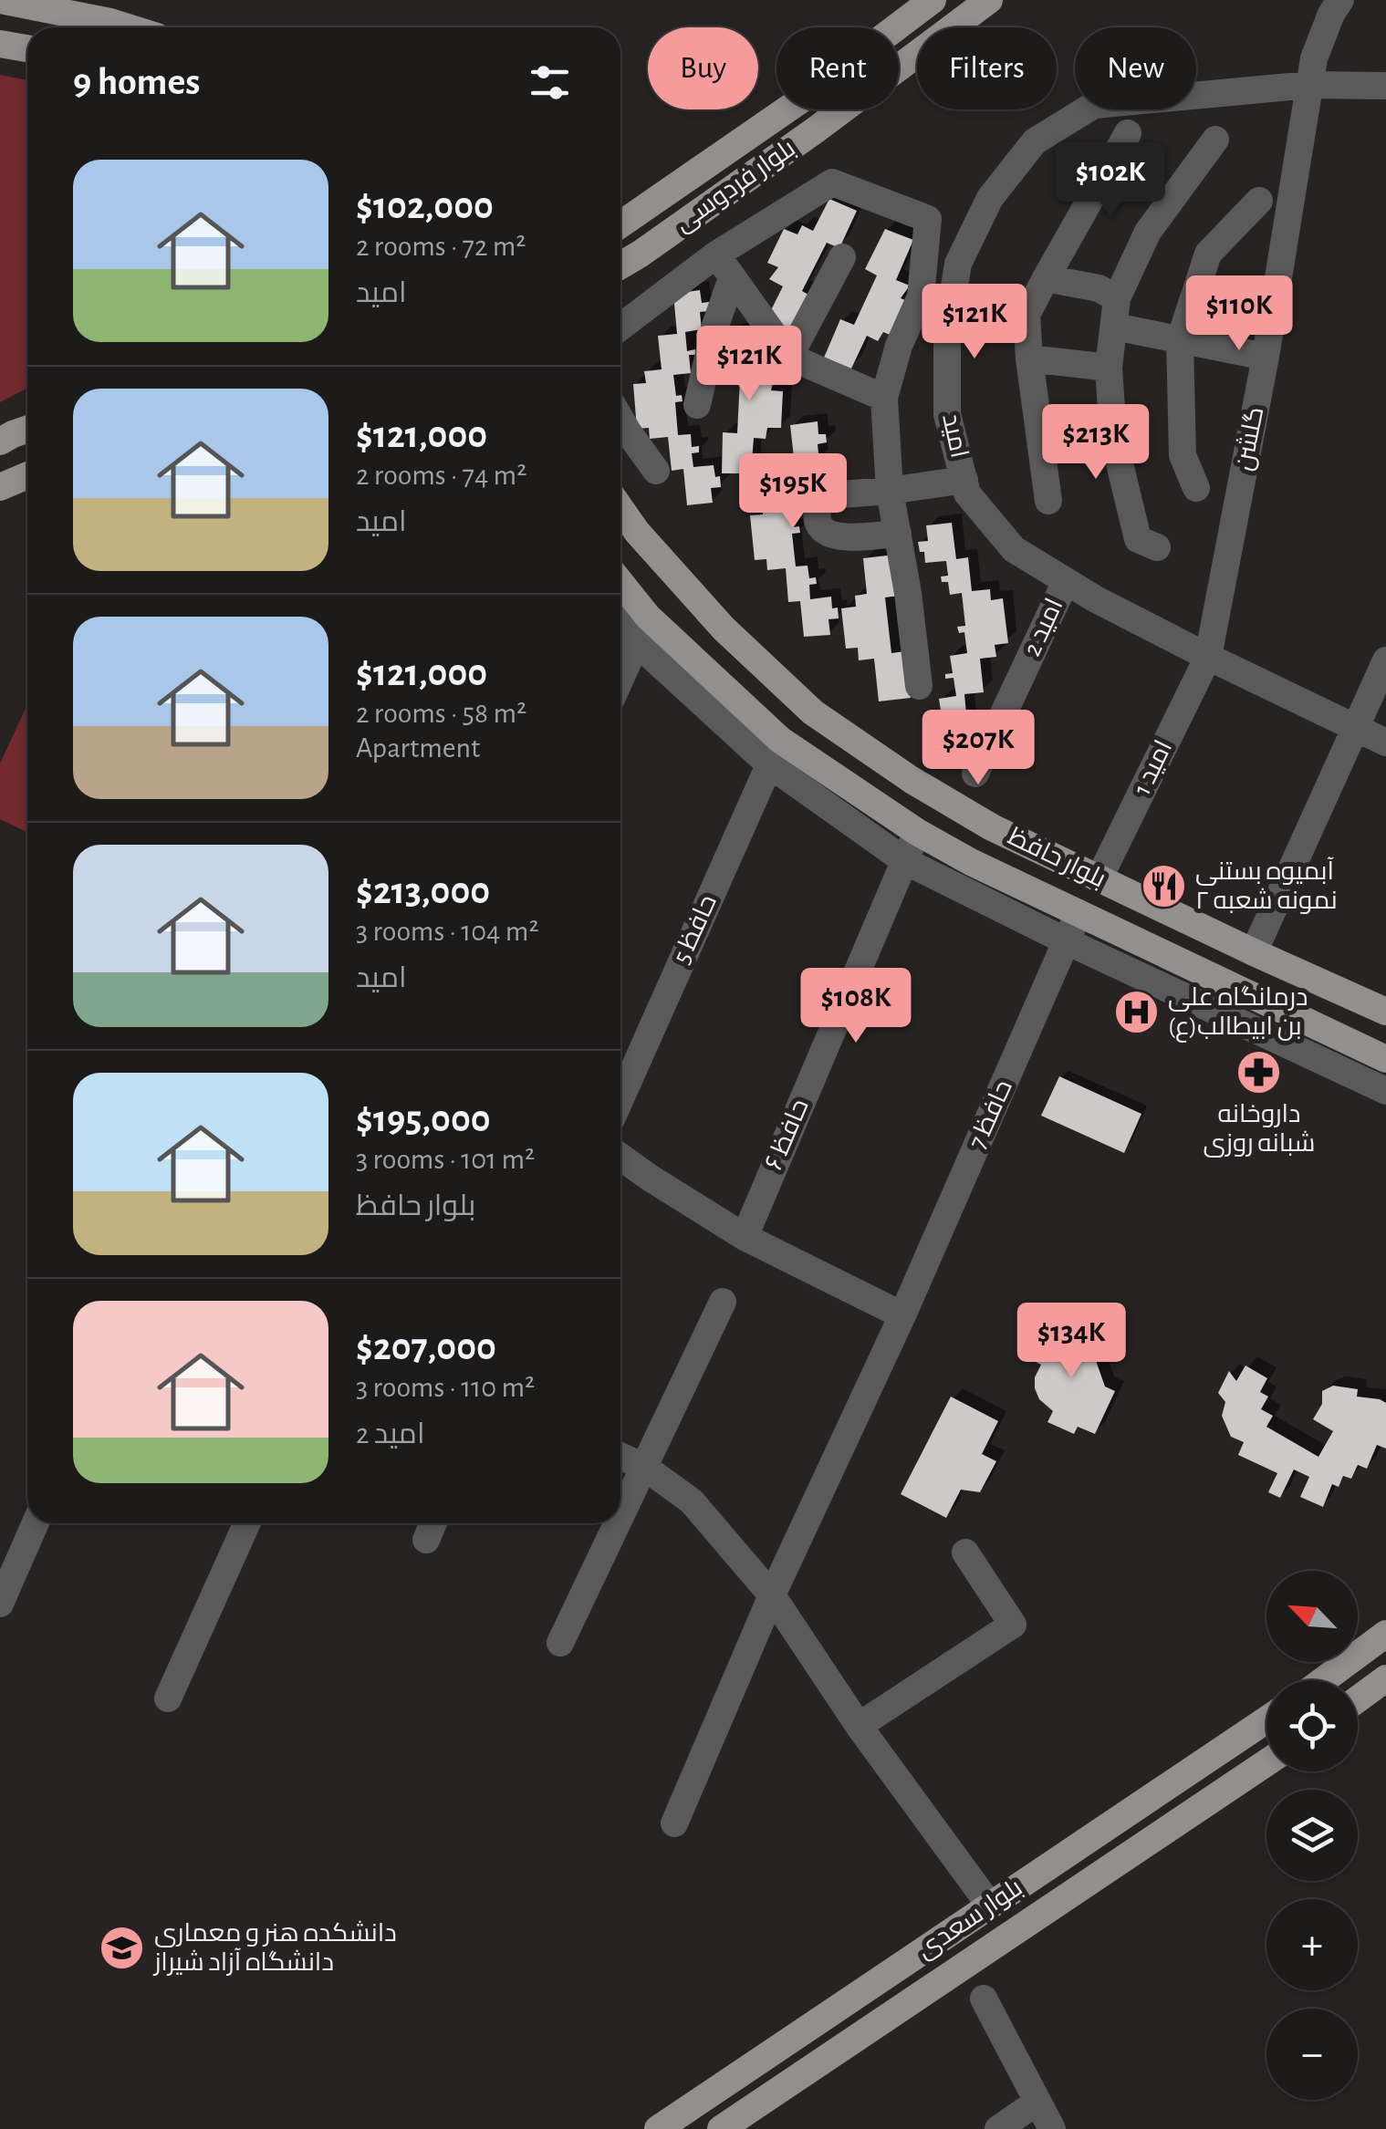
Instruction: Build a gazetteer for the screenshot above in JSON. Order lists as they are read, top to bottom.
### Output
{
  "streets": {
    "main road": ["بلوار فردوسی", "بلوار حافظ", "بلوار سعدی"],
    "street": [
      "امید",
      "گلشن",
      "امید 2",
      "امید 1",
      "حافظ 5",
      "حافظ 7",
      "حافظ ۶"
    ]
  },
  "crossings": [
    ["امید", "گلشن"],
    ["امید", "امید 2"],
    ["امید", "امید 1"],
    ["گلشن", "امید 1"],
    ["امید 1", "بلوار حافظ"],
    ["بلوار حافظ", "حافظ 5"],
    ["بلوار حافظ", "حافظ 7"],
    ["بلوار حافظ", "حافظ ۶"]
  ],
  "places": {
    "restaurant": ["آبمیوه بستنی نمونه شعبه ۲"],
    "hospital": ["درمانگاه علی بن ابیطالب(ع)"],
    "pharmacy": ["داروخانه شبانه روزی"],
    "school or university": ["دانشکده هنر و معماری دانشگاه آزاد شیراز"]
  },
  "north": "top left",
  "page": {
    "chip": [
      "Buy",
      "Rent",
      "Filters",
      "New"
    ],
    "heading": "9 homes",
    "list": [
      {
        "name": "$102,000",
        "note": "2 rooms · 72 m² · امید"
      },
      {
        "name": "$121,000",
        "note": "2 rooms · 74 m² · امید"
      },
      {
        "name": "$121,000",
        "note": "2 rooms · 58 m² · Apartment"
      },
      {
        "name": "$213,000",
        "note": "3 rooms · 104 m² · امید"
      },
      {
        "name": "$195,000",
        "note": "3 rooms · 101 m² · بلوار حافظ"
      },
      {
        "name": "$207,000",
        "note": "3 rooms · 110 m² · امید 2"
      }
    ],
    "price": [
      "$102K",
      "$110K",
      "$121K",
      "$121K",
      "$213K",
      "$195K",
      "$207K",
      "$108K",
      "$134K"
    ],
    "map_buttons": ["+", "−"]
  }
}
